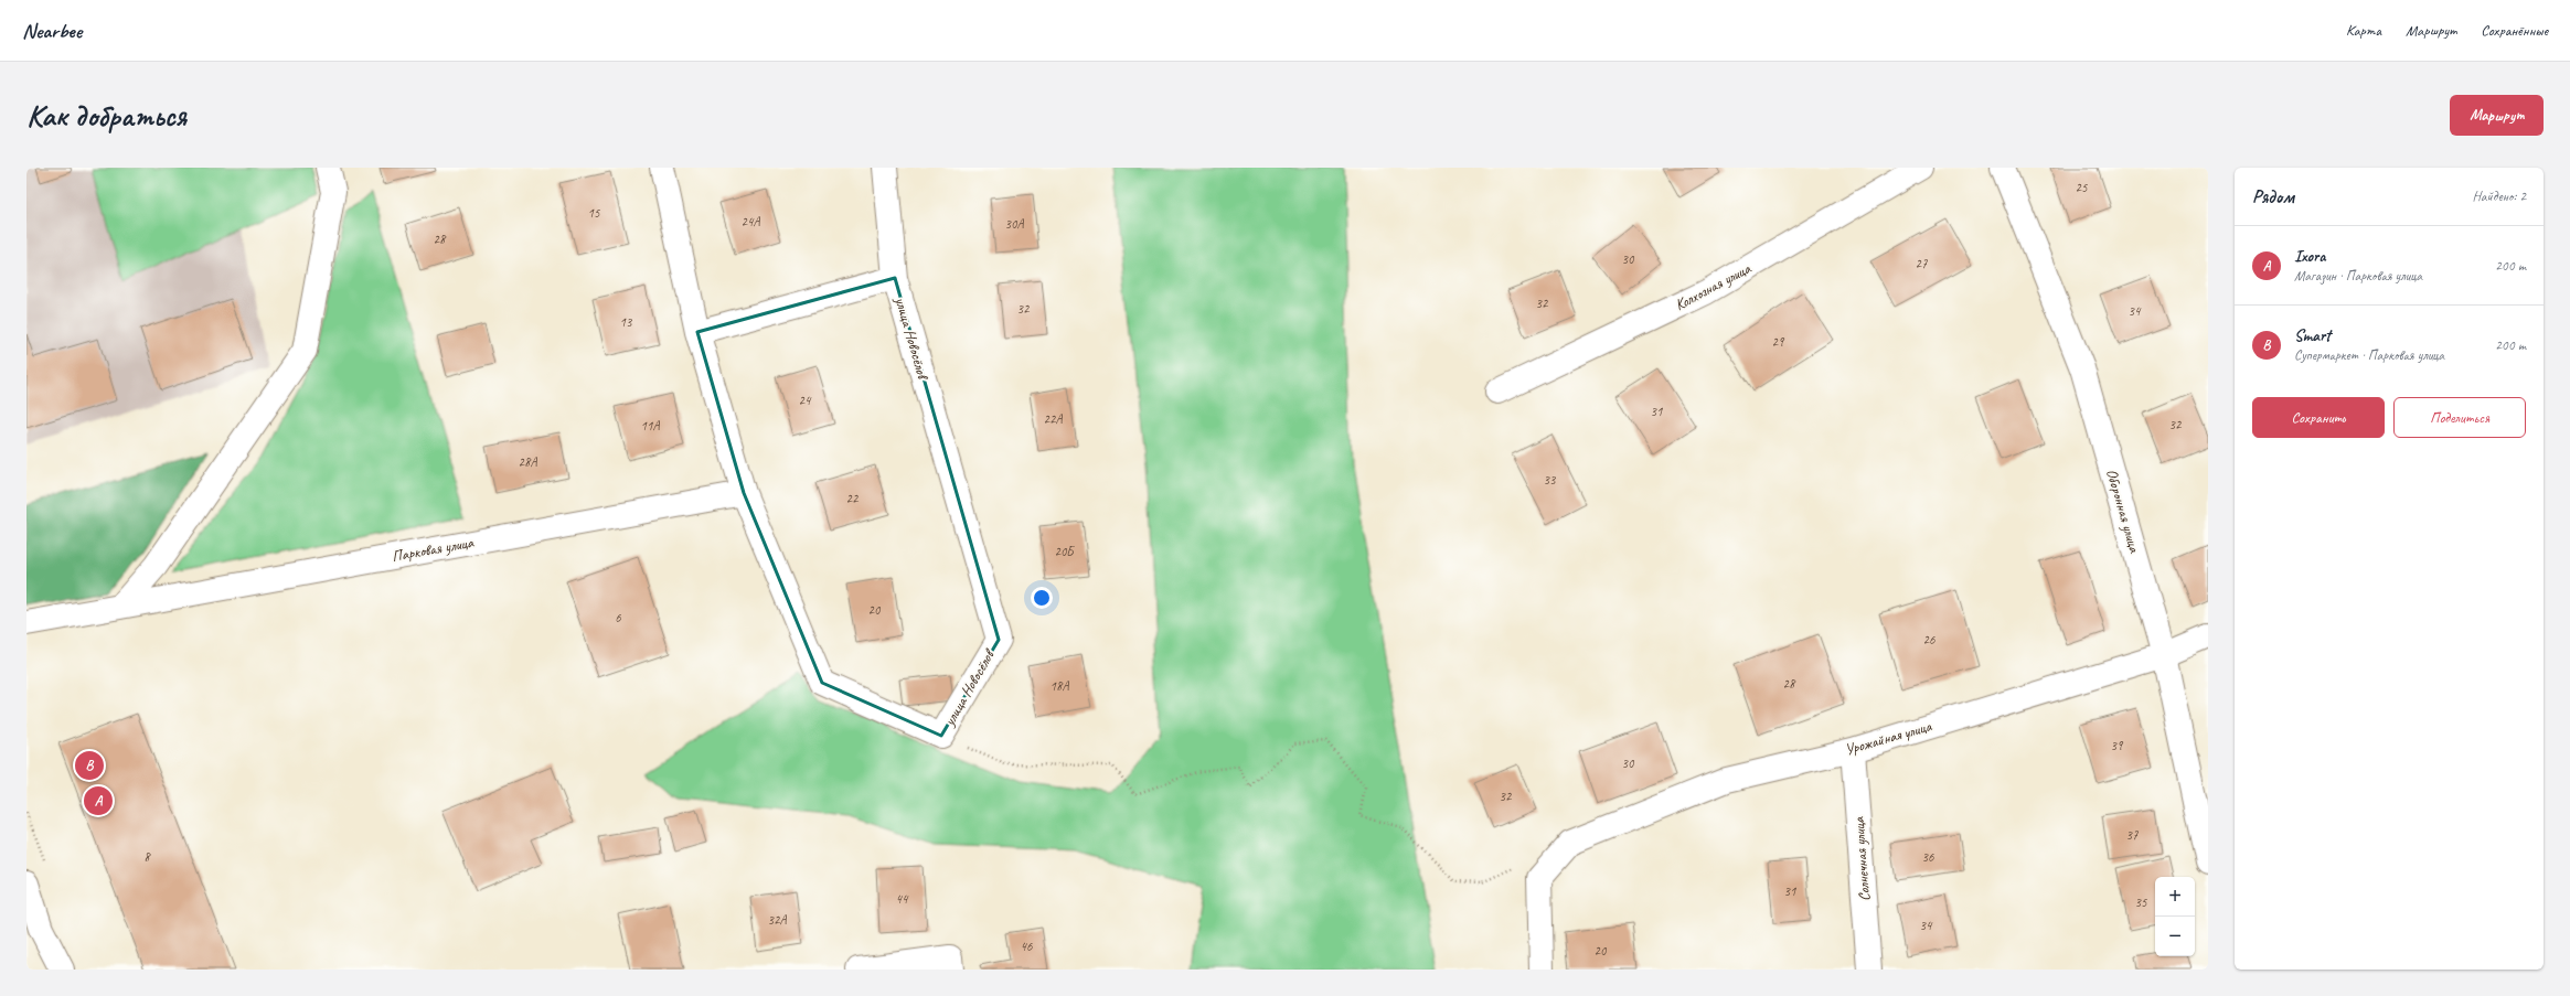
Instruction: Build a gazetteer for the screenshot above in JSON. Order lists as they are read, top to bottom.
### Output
{
  "streets": {
    "street": [
      "Колхозная улица",
      "улица Новосёлов",
      "Оборонная улица",
      "Парковая улица",
      "Урожайная улица",
      "Солнечная улица"
    ]
  },
  "crossings": [
    ["улица Новосёлов", "Парковая улица"],
    ["Оборонная улица", "Урожайная улица"],
    ["Урожайная улица", "Солнечная улица"]
  ],
  "house_numbers": [
    "25",
    "15",
    "24А",
    "30А",
    "28",
    "30",
    "27",
    "32",
    "32",
    "34",
    "13",
    "29",
    "24",
    "31",
    "22А",
    "32",
    "11А",
    "28А",
    "33",
    "22",
    "20Б",
    "20",
    "6",
    "26",
    "28",
    "18А",
    "39",
    "30",
    "32",
    "37",
    "8",
    "36",
    "31",
    "44",
    "35",
    "32А",
    "34",
    "46",
    "20"
  ],
  "page": {
    "header": "Nearbee",
    "nav": ["Карта", "Маршрут", "Сохранённые"],
    "buttons": [
      "Маршрут",
      ["Сохранить", "Поделиться"]
    ],
    "title": "Как добраться",
    "heading": ["Рядом", "Найдено: 2"],
    "list": [
      {
        "mark": "A",
        "name": "Ixora",
        "note": "Магазин · Парковая улица",
        "value": "200 m"
      },
      {
        "mark": "B",
        "name": "Smart",
        "note": "Супермаркет · Парковая улица",
        "value": "200 m"
      }
    ],
    "pins": ["B", "A"],
    "map_buttons": ["+", "−"]
  }
}
